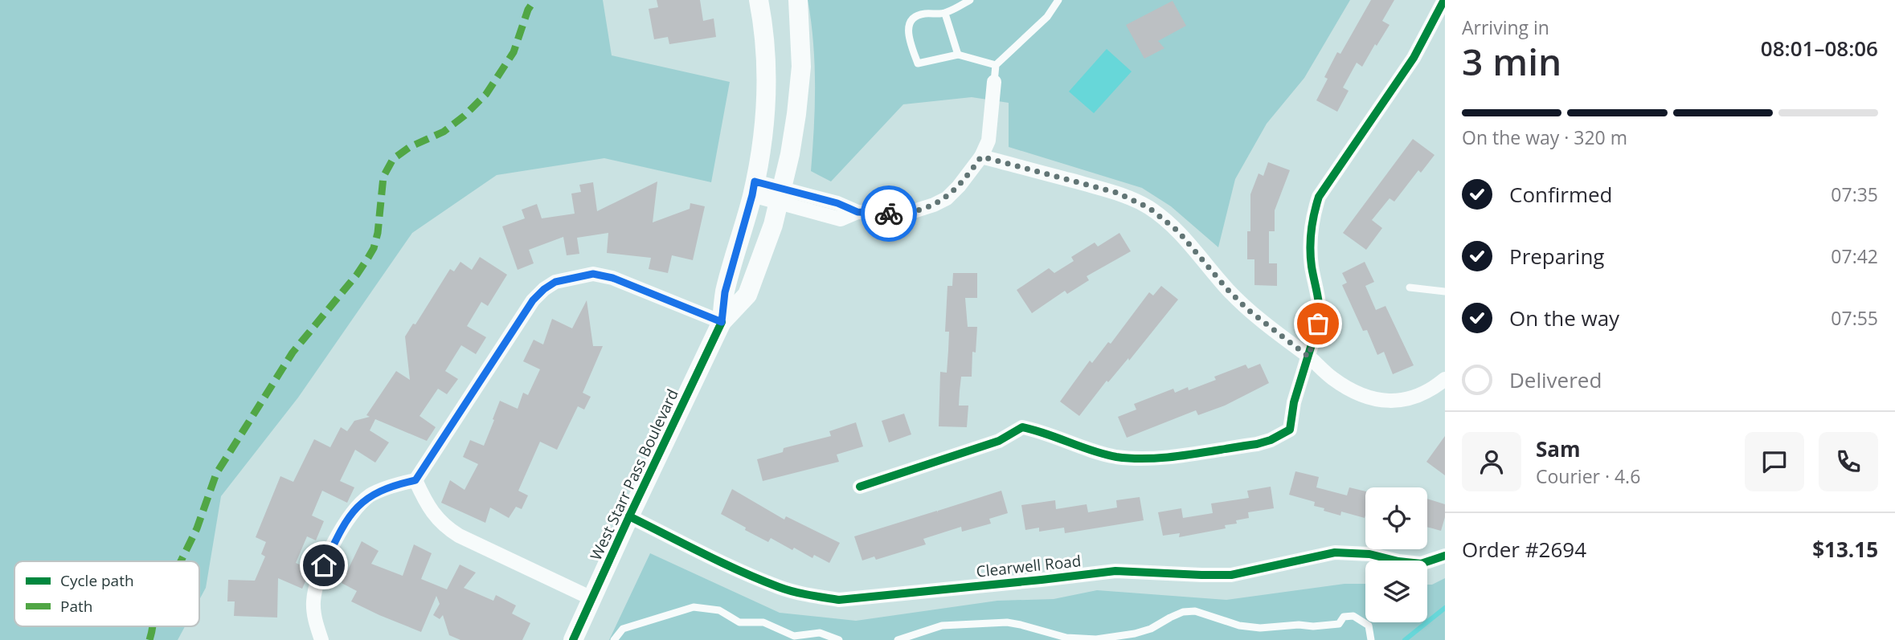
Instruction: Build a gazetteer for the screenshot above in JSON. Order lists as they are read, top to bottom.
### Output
{
  "streets": {
    "street": ["West Starr Pass Boulevard", "Clearwell Road"]
  },
  "crossings": [
    ["West Starr Pass Boulevard", "Clearwell Road"]
  ],
  "legend": ["Cycle path", "Path"],
  "page": {
    "heading": ["3 min", "Arriving in", "08:01–08:06"],
    "panel": [
      "Sam",
      "Courier · 4.6",
      "Order #2694",
      "$13.15"
    ],
    "bar": "On the way · 320 m",
    "list": [
      ["Confirmed", "07:35"],
      ["Preparing", "07:42"],
      ["On the way", "07:55"],
      "Delivered"
    ]
  }
}
